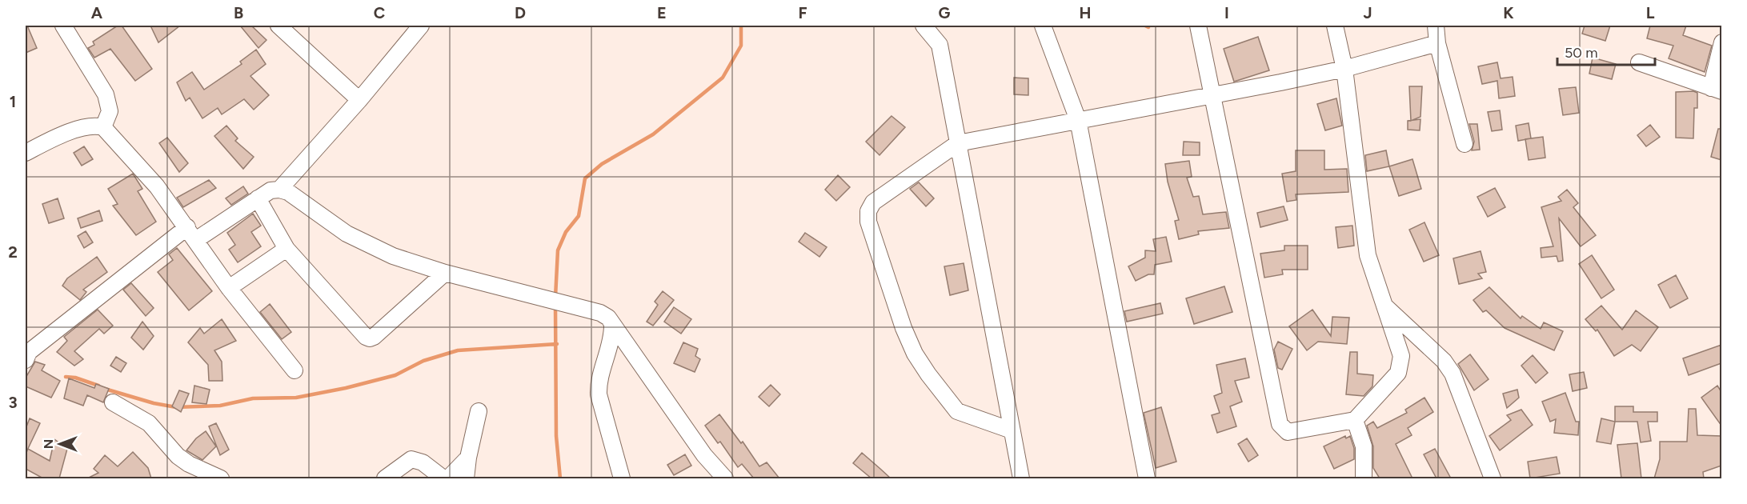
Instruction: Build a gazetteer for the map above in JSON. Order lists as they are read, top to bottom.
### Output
{
  "scale_bar": "50 m",
  "north": "left",
  "grid": {
    "columns": [
      "A",
      "B",
      "C",
      "D",
      "E",
      "F",
      "G",
      "H",
      "I",
      "J",
      "K",
      "L"
    ],
    "rows": ["1", "2", "3"]
  }
}
